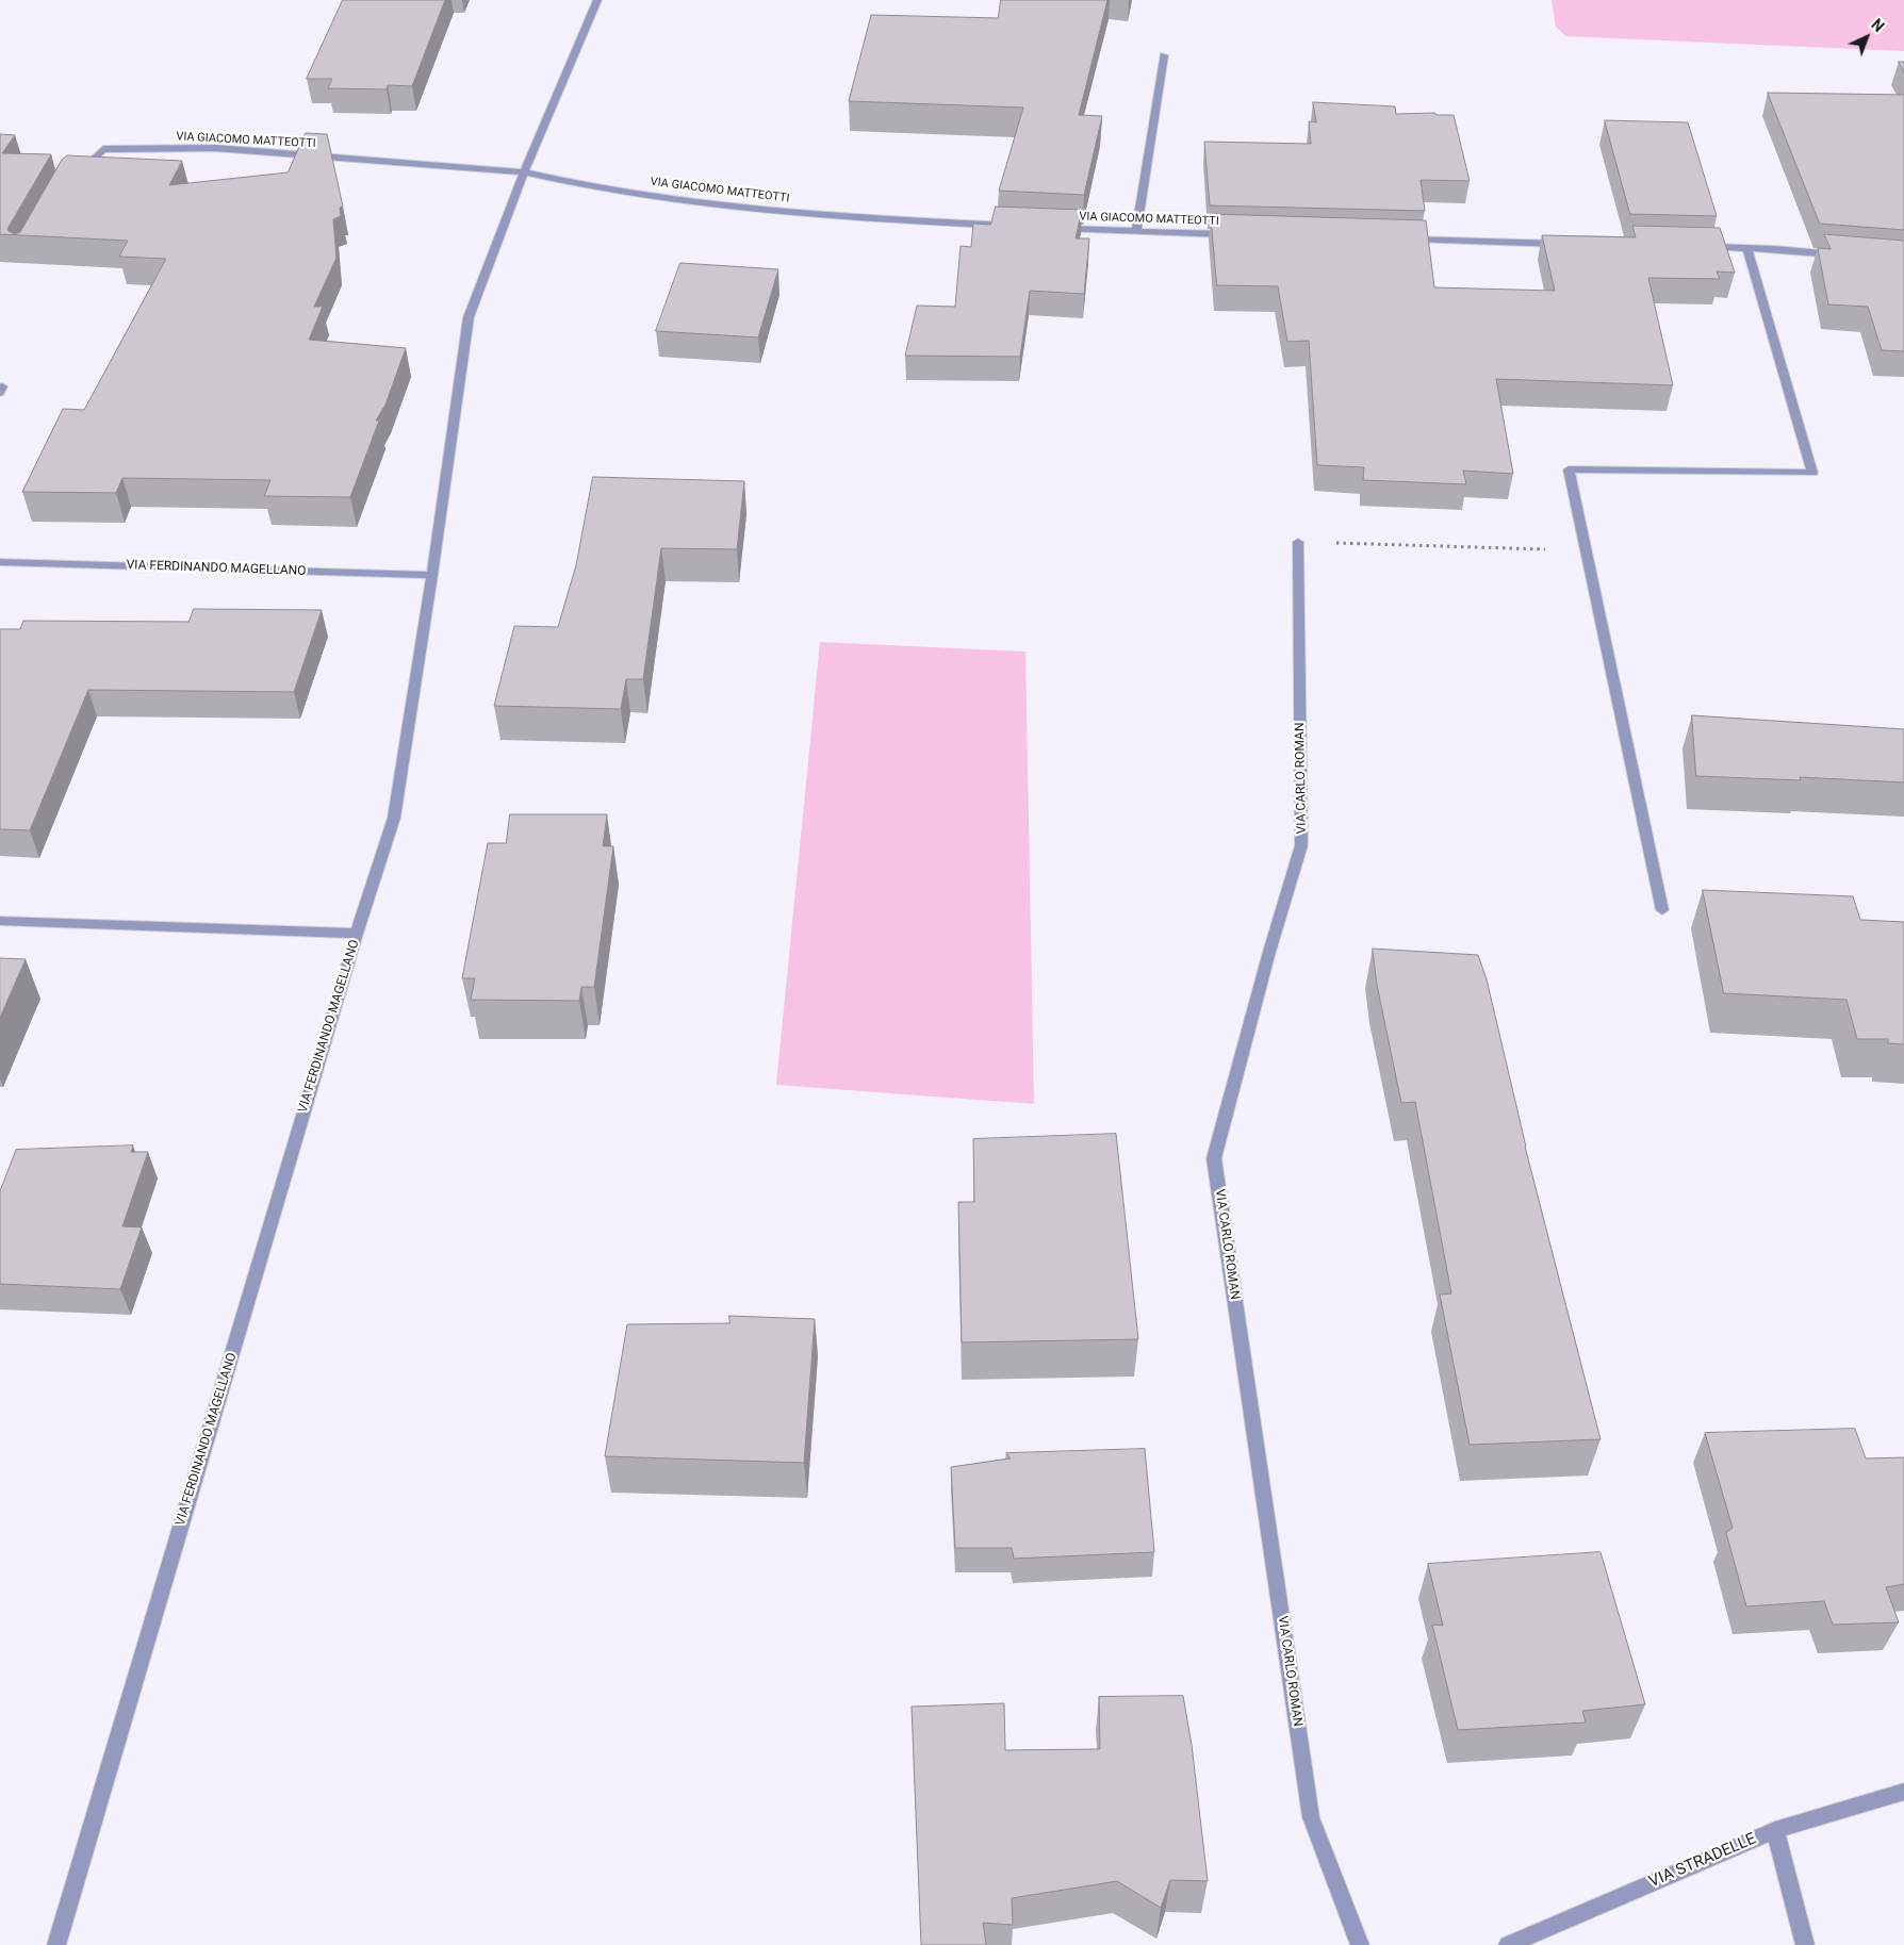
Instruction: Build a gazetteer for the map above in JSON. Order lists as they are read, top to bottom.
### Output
{
  "streets": {
    "street": [
      "VIA GIACOMO MATTEOTTI",
      "VIA FERDINANDO MAGELLANO",
      "VIA CARLO ROMAN",
      "VIA STRADELLE"
    ]
  },
  "crossings": [
    ["VIA GIACOMO MATTEOTTI", "VIA FERDINANDO MAGELLANO"]
  ],
  "north": "top right"
}
